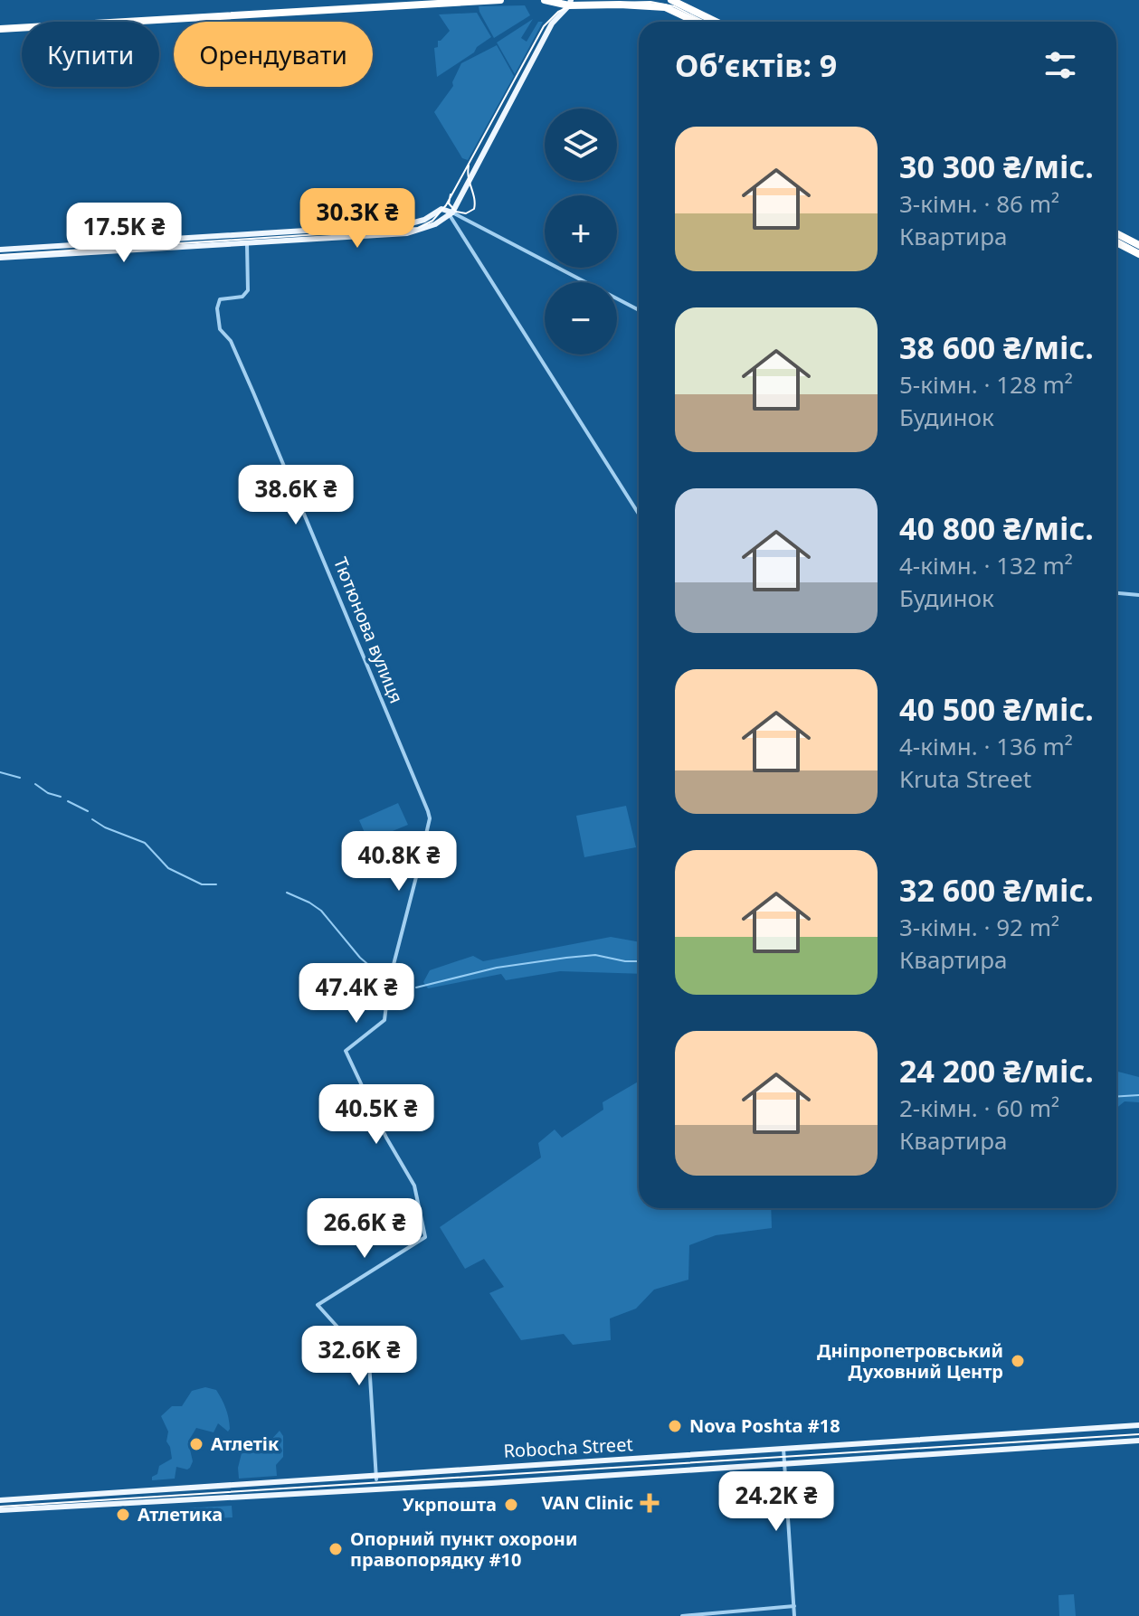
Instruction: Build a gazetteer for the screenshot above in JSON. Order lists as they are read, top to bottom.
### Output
{
  "streets": {
    "main road": ["Robocha Street"],
    "street": ["Тютюнова вулиця"]
  },
  "crossings": [
    ["Тютюнова вулиця", "Robocha Street"]
  ],
  "places": {
    "other": [
      "Дніпропетровський Духовний Центр",
      "Nova Poshta #18",
      "Атлетік",
      "Укрпошта",
      "Атлетика",
      "Опорний пункт охорони правопорядку #10"
    ],
    "health": ["VAN Clinic"]
  },
  "page": {
    "chip": ["Купити", "Орендувати"],
    "heading": "Об’єктів: 9",
    "map_buttons": ["+", "−"],
    "list": [
      {
        "name": "30 300 ₴/міс.",
        "note": "3-кімн. · 86 m² · Квартира"
      },
      {
        "name": "38 600 ₴/міс.",
        "note": "5-кімн. · 128 m² · Будинок"
      },
      {
        "name": "40 800 ₴/міс.",
        "note": "4-кімн. · 132 m² · Будинок"
      },
      {
        "name": "40 500 ₴/міс.",
        "note": "4-кімн. · 136 m² · Kruta Street"
      },
      {
        "name": "32 600 ₴/міс.",
        "note": "3-кімн. · 92 m² · Квартира"
      },
      {
        "name": "24 200 ₴/міс.",
        "note": "2-кімн. · 60 m² · Квартира"
      }
    ],
    "price": [
      "30.3K ₴",
      "17.5K ₴",
      "38.6K ₴",
      "40.8K ₴",
      "47.4K ₴",
      "40.5K ₴",
      "26.6K ₴",
      "32.6K ₴",
      "24.2K ₴"
    ]
  }
}
